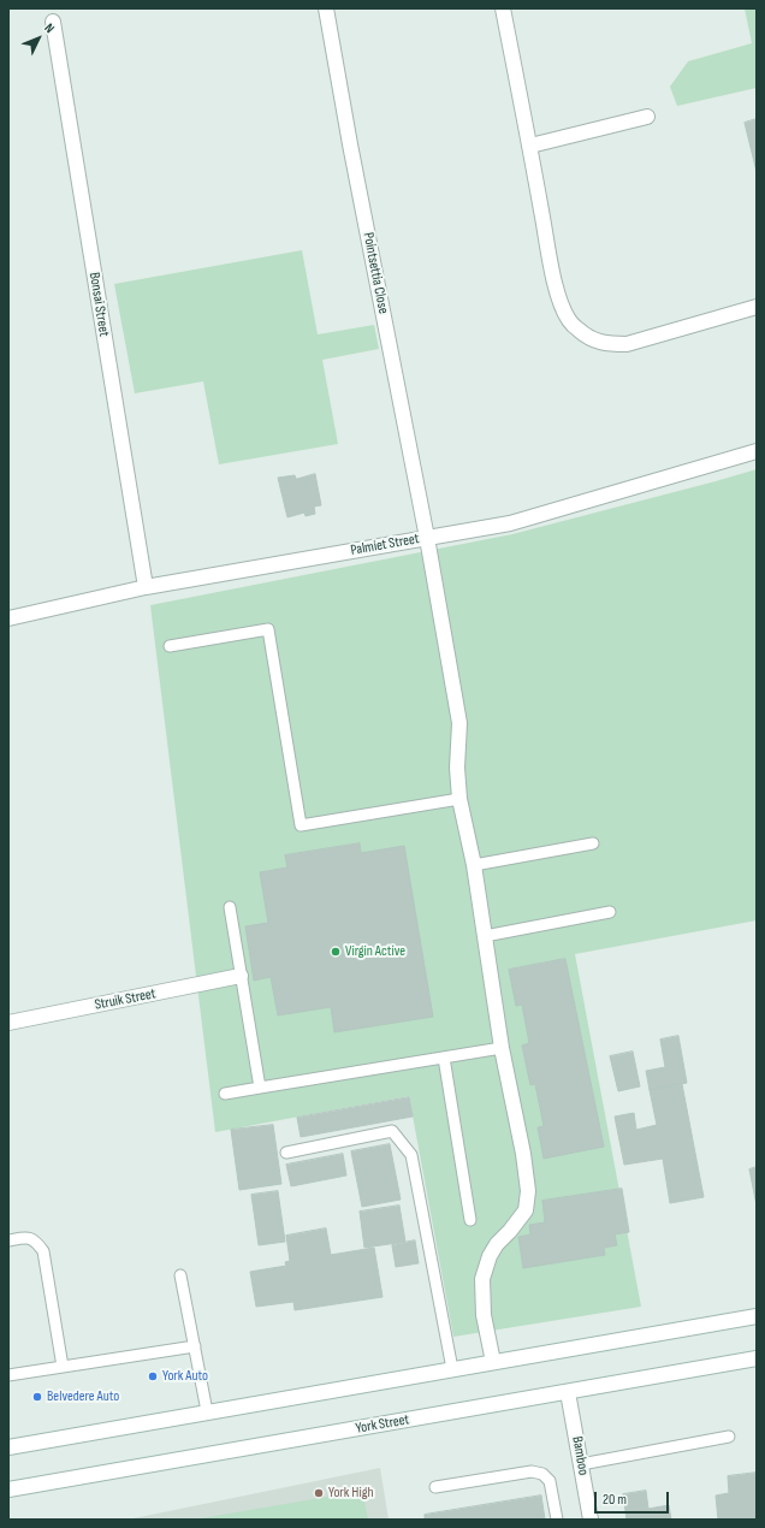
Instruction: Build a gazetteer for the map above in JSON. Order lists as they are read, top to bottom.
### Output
{
  "streets": {
    "street": [
      "Pointsettia Close",
      "Bonsai Street",
      "Palmiet Street",
      "Struik Street",
      "York Street",
      "Bamboo"
    ]
  },
  "crossings": [
    ["Pointsettia Close", "Palmiet Street"],
    ["Bonsai Street", "Palmiet Street"],
    ["York Street", "Bamboo"]
  ],
  "places": [
    "Virgin Active",
    "York Auto",
    "Belvedere Auto",
    "York High"
  ],
  "scale_bar": "20 m",
  "north": "top right"
}
